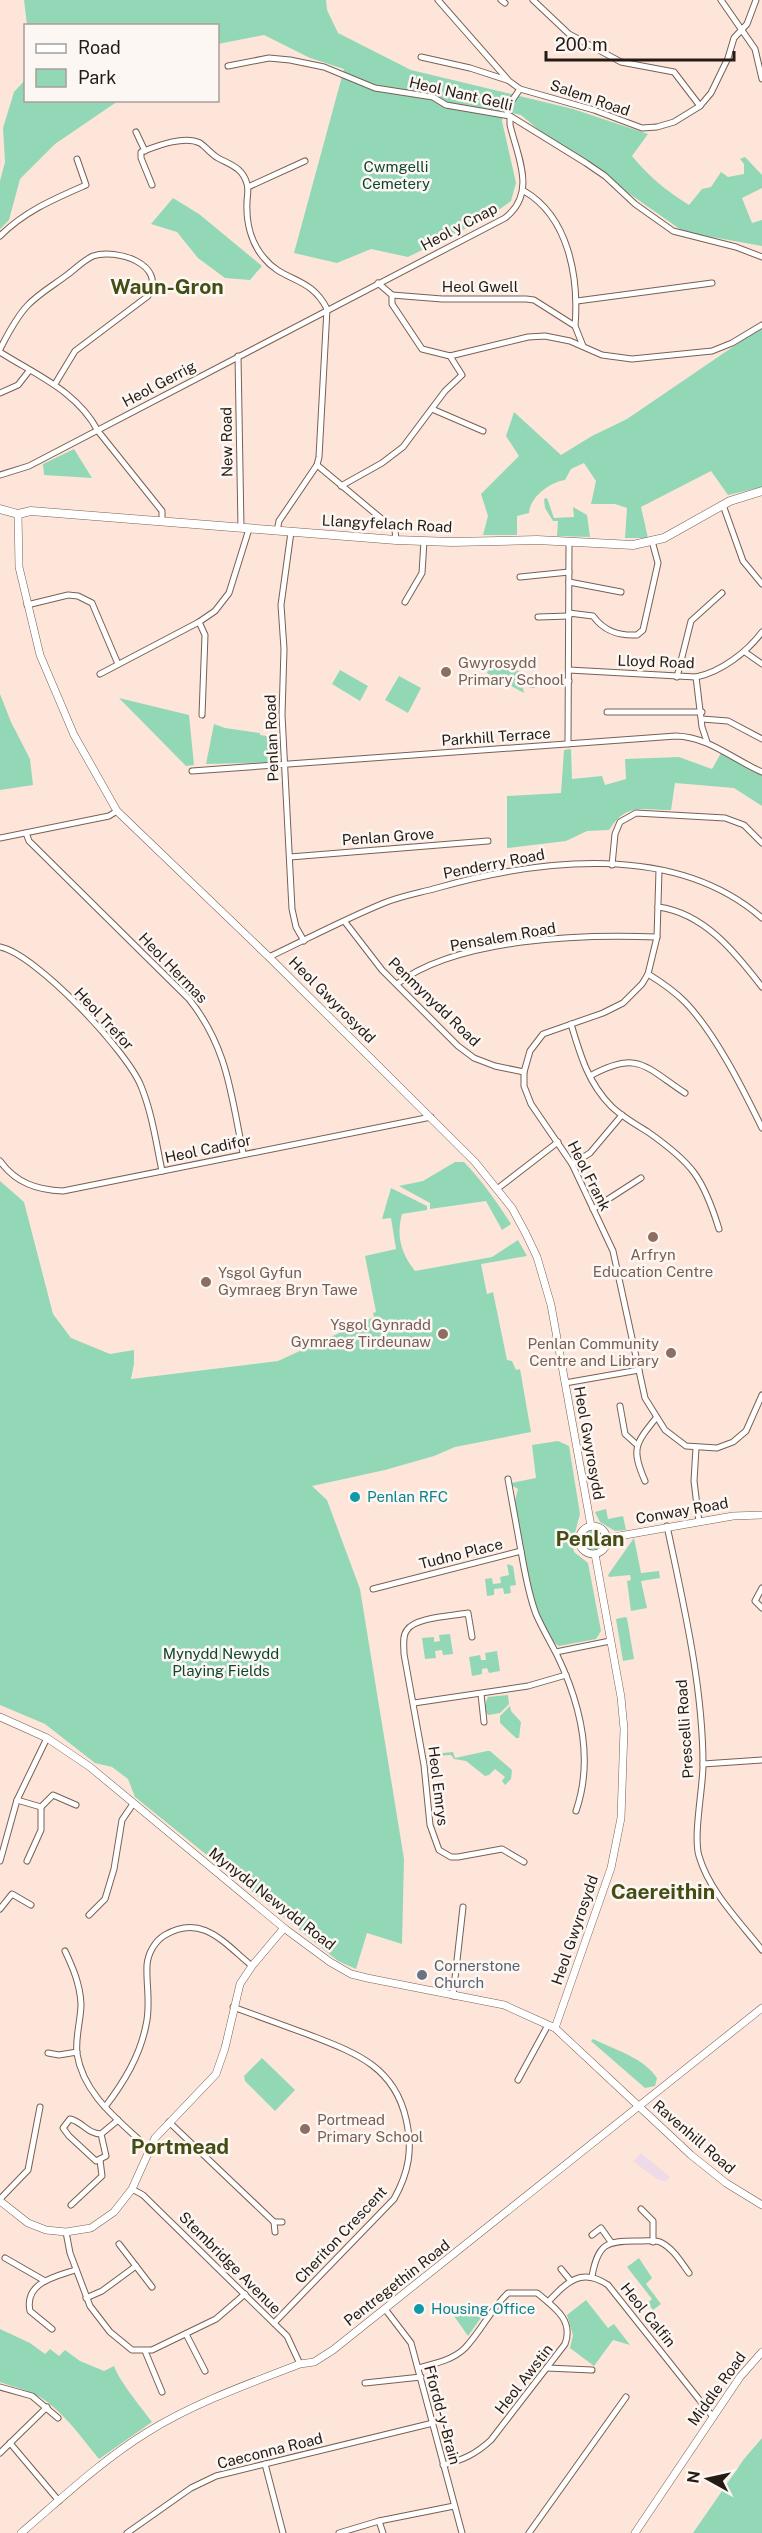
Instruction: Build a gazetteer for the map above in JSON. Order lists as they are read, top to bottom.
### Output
{
  "streets": {
    "main road": ["Llangyfelach Road"],
    "street": [
      "Heol Nant Gelli",
      "Salem Road",
      "Heol y Cnap",
      "Heol Gwell",
      "Heol Gerrig",
      "New Road",
      "Lloyd Road",
      "Parkhill Terrace",
      "Penlan Road",
      "Penlan Grove",
      "Penderry Road",
      "Pensalem Road",
      "Heol Hermas",
      "Heol Gwyrosydd",
      "Penmynydd Road",
      "Heol Trefor",
      "Heol Cadifor",
      "Heol Frank",
      "Conway Road",
      "Tudno Place",
      "Prescelli Road",
      "Heol Emrys",
      "Mynydd Newydd Road",
      "Ravenhill Road",
      "Cheriton Crescent",
      "Stembridge Avenue",
      "Pentregethin Road",
      "Heol Calfin",
      "Heol Awstin",
      "Middle Road",
      "Ffordd-y-Brain",
      "Caeconna Road"
    ]
  },
  "crossings": [
    ["Heol y Cnap", "Heol Gerrig"],
    ["Heol Gerrig", "New Road"],
    ["New Road", "Llangyfelach Road"],
    ["Llangyfelach Road", "Penlan Road"],
    ["Llangyfelach Road", "Heol Gwyrosydd"],
    ["Parkhill Terrace", "Penlan Road"],
    ["Penlan Road", "Penlan Grove"],
    ["Penlan Road", "Penderry Road"],
    ["Penderry Road", "Heol Gwyrosydd"],
    ["Penderry Road", "Penmynydd Road"],
    ["Pensalem Road", "Penmynydd Road"],
    ["Heol Hermas", "Heol Cadifor"],
    ["Heol Gwyrosydd", "Heol Cadifor"],
    ["Heol Gwyrosydd", "Conway Road"],
    ["Heol Gwyrosydd", "Mynydd Newydd Road"],
    ["Penmynydd Road", "Heol Frank"],
    ["Heol Trefor", "Heol Cadifor"],
    ["Conway Road", "Prescelli Road"],
    ["Mynydd Newydd Road", "Ravenhill Road"],
    ["Mynydd Newydd Road", "Pentregethin Road"],
    ["Ravenhill Road", "Pentregethin Road"],
    ["Cheriton Crescent", "Stembridge Avenue"],
    ["Stembridge Avenue", "Pentregethin Road"],
    ["Pentregethin Road", "Ffordd-y-Brain"],
    ["Heol Calfin", "Middle Road"],
    ["Heol Awstin", "Ffordd-y-Brain"],
    ["Ffordd-y-Brain", "Caeconna Road"]
  ],
  "districts": [
    "Waun-Gron",
    "Penlan",
    "Caereithin",
    "Portmead"
  ],
  "parks": ["Cwmgelli Cemetery", "Mynydd Newydd Playing Fields"],
  "places": [
    "Gwyrosydd Primary School",
    "Arfryn Education Centre",
    "Ysgol Gyfun Gymraeg Bryn Tawe",
    "Ysgol Gynradd Gymraeg Tirdeunaw",
    "Penlan Community Centre and Library",
    "Penlan RFC",
    "Cornerstone Church",
    "Portmead Primary School",
    "Housing Office"
  ],
  "legend": ["Road", "Park"],
  "scale_bar": "200 m",
  "north": "left"
}
